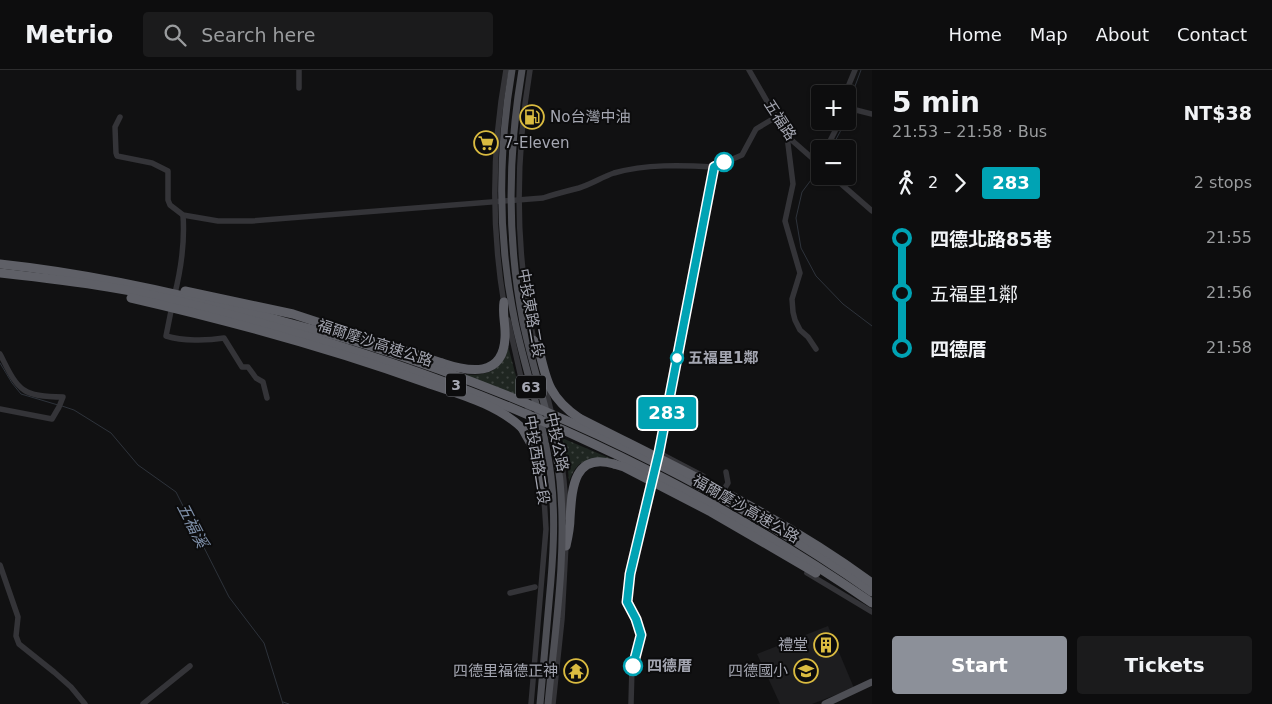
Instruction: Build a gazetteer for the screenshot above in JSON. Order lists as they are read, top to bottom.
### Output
{
  "streets": {
    "highway": ["福爾摩沙高速公路", "3"],
    "main road": ["63", "中投公路"],
    "street": ["五福路", "中投東路二段", "中投西路二段"]
  },
  "water": ["五福溪"],
  "places": {
    "fuel station": ["No台灣中油"],
    "supermarket": ["7-Eleven"],
    "other": ["五福里1鄰", "四德厝"],
    "building": ["禮堂"],
    "temple": ["四德里福德正神"],
    "school or university": ["四德國小"]
  },
  "lines": ["bus line 283"],
  "page": {
    "header": "Metrio",
    "search": "Search here",
    "nav": [
      "Home",
      "Map",
      "About",
      "Contact"
    ],
    "on_map": "283",
    "heading": ["5 min", "21:53 – 21:58 · Bus", "NT$38"],
    "map_buttons": ["+", "−"],
    "legs": ["2", "283", "2 stops"],
    "list": [
      {
        "name": "四德北路85巷",
        "value": "21:55"
      },
      {
        "name": "五福里1鄰",
        "value": "21:56"
      },
      {
        "name": "四德厝",
        "value": "21:58"
      }
    ],
    "buttons": ["Start", "Tickets"]
  }
}
